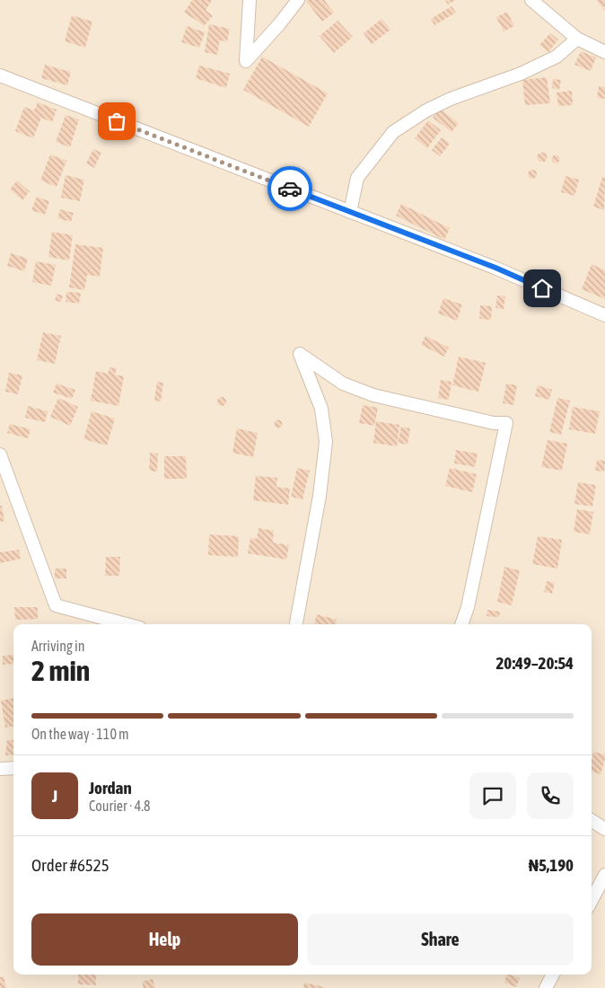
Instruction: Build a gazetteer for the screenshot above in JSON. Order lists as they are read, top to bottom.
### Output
{
  "page": {
    "heading": ["2 min", "Arriving in", "20:49–20:54"],
    "panel": [
      "Jordan",
      "Courier · 4.8",
      "Order #6525",
      "₦5,190"
    ],
    "bar": "On the way · 110 m",
    "round": "J",
    "buttons": ["Help", "Share"]
  }
}
